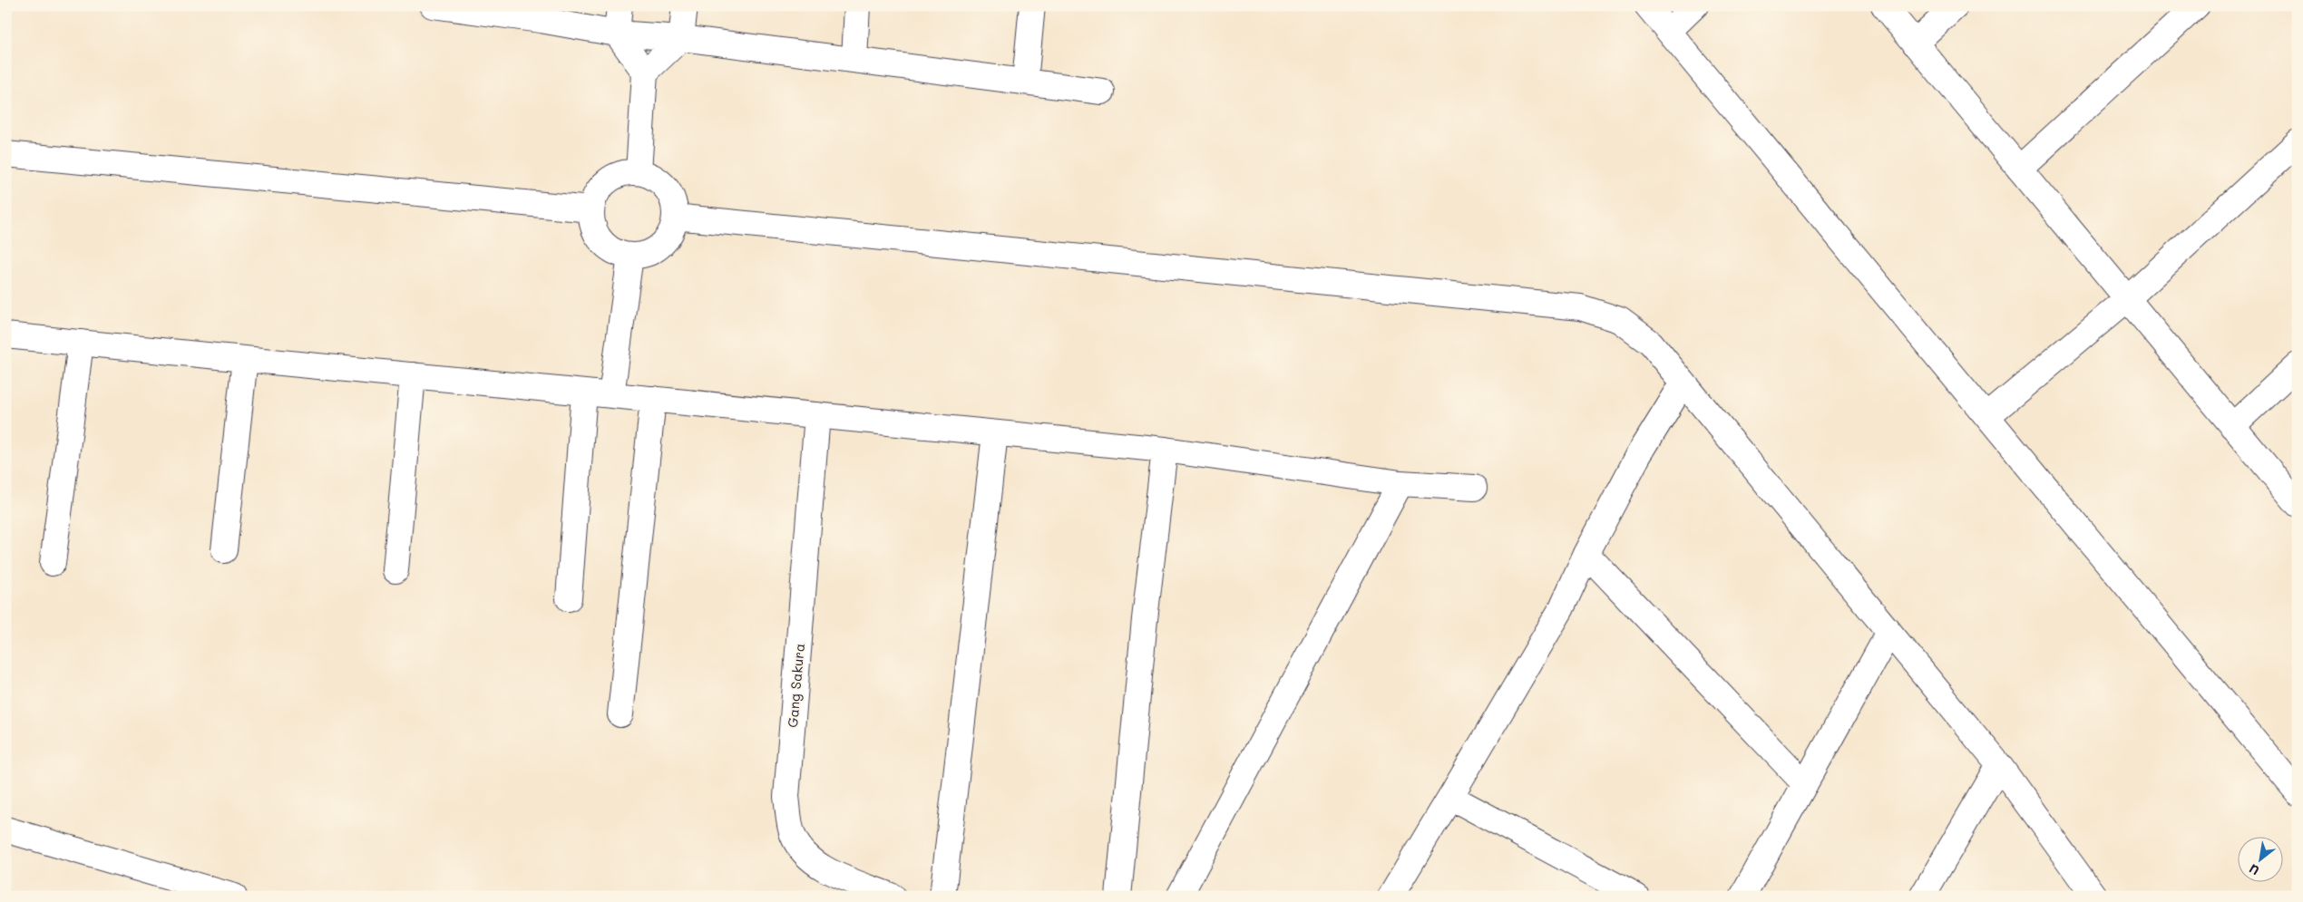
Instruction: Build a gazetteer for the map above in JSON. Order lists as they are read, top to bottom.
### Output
{
  "streets": {
    "street": ["Gang Sakura"]
  },
  "north": "bottom left"
}
